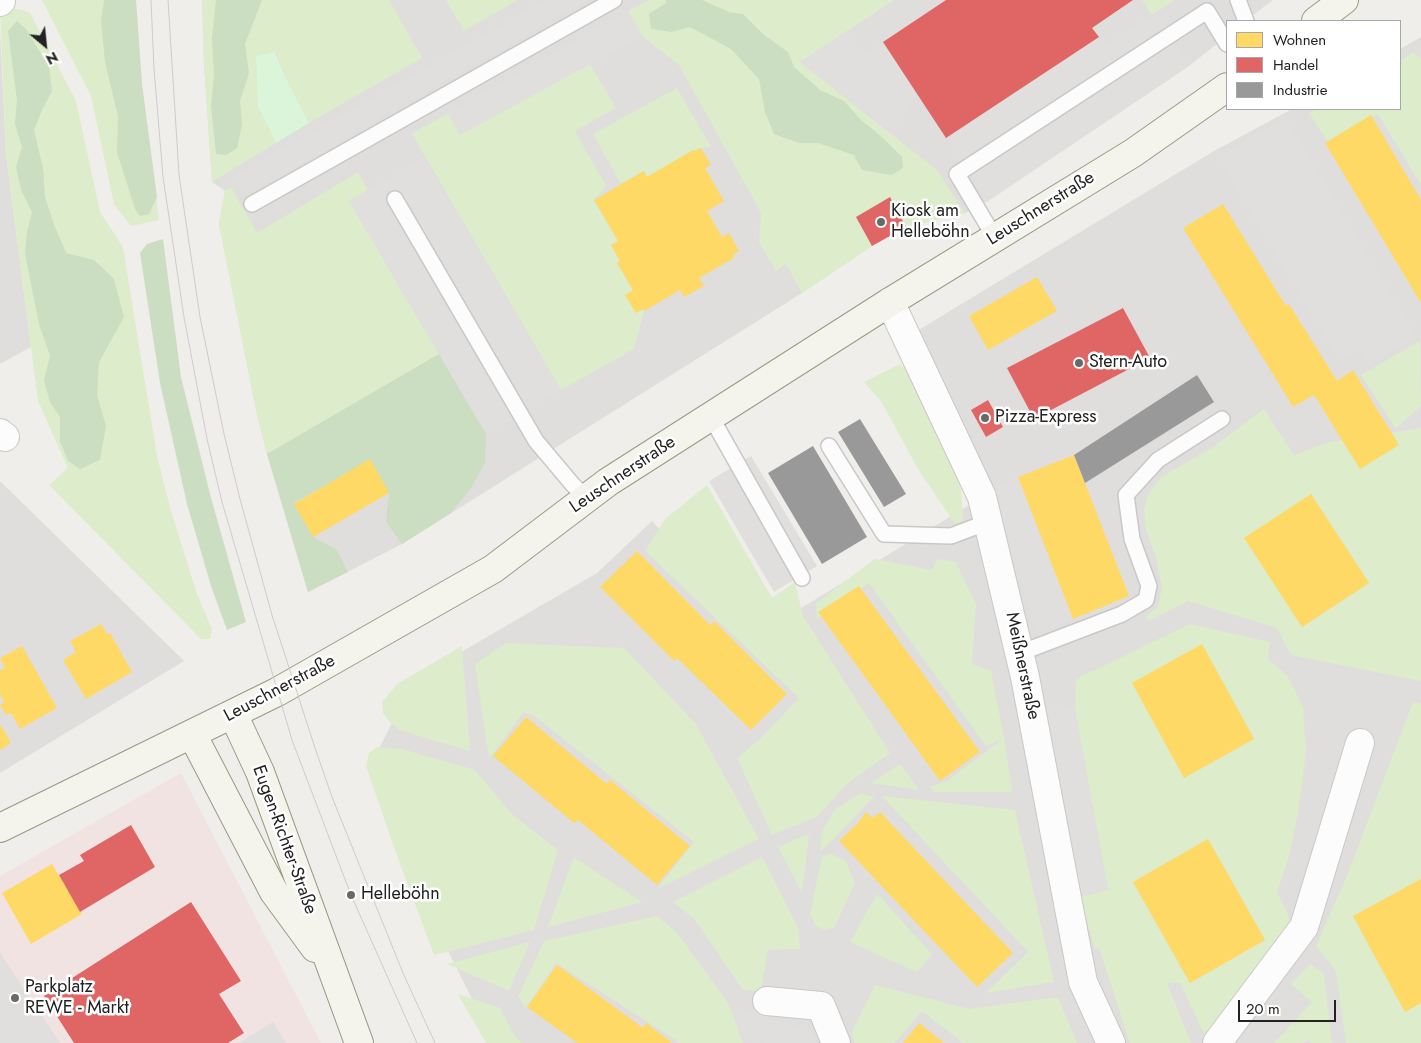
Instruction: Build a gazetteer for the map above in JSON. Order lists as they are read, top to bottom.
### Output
{
  "streets": {
    "main road": ["Leuschnerstraße", "Eugen-Richter-Straße"],
    "street": ["Meißnerstraße"]
  },
  "crossings": [
    ["Leuschnerstraße", "Meißnerstraße"],
    ["Leuschnerstraße", "Eugen-Richter-Straße"]
  ],
  "places": [
    "Kiosk am Helleböhn",
    "Stern-Auto",
    "Pizza-Express",
    "Helleböhn",
    "Parkplatz REWE - Markt"
  ],
  "legend": ["Wohnen", "Handel", "Industrie"],
  "scale_bar": "20 m",
  "north": "bottom right"
}
